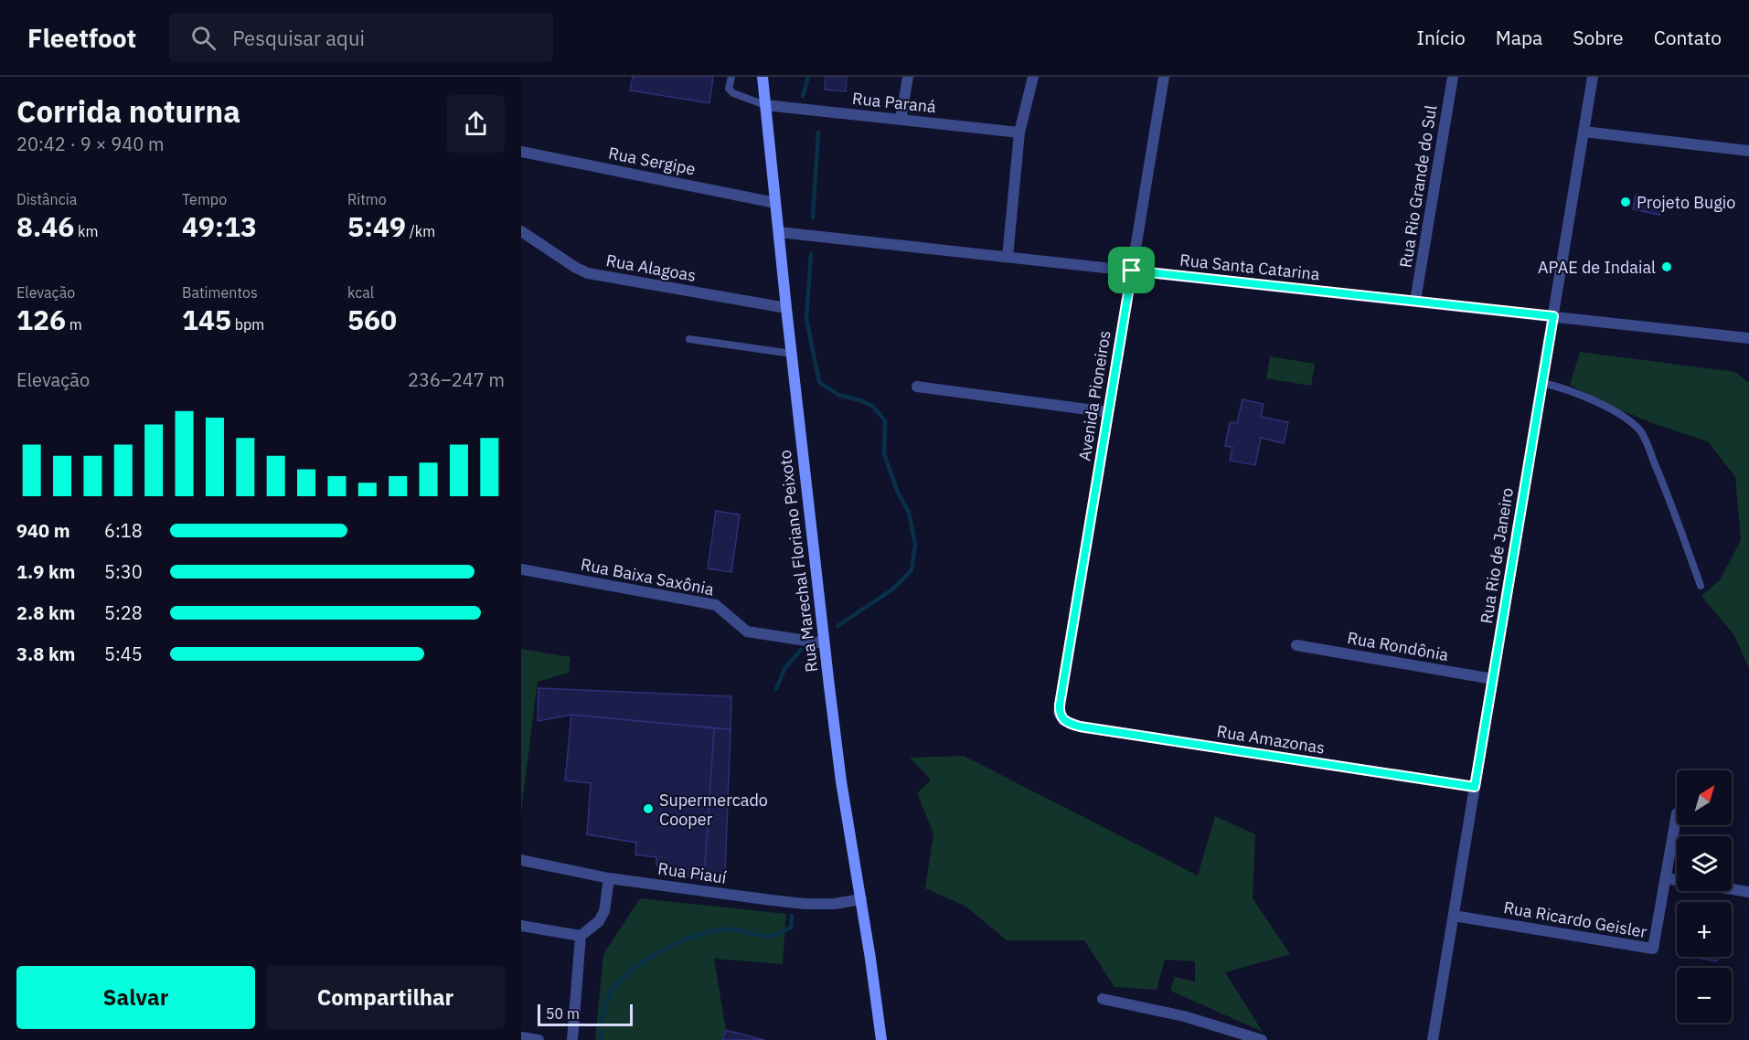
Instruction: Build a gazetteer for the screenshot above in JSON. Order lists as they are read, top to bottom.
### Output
{
  "streets": {
    "main road": ["Rua Marechal Floriano Peixoto"],
    "street": [
      "Rua Paraná",
      "Rua Sergipe",
      "Rua Rio Grande do Sul",
      "Rua Santa Catarina",
      "Rua Alagoas",
      "Avenida Pioneiros",
      "Rua Rio de Janeiro",
      "Rua Baixa Saxônia",
      "Rua Rondônia",
      "Rua Amazonas",
      "Rua Piauí",
      "Rua Ricardo Geisler"
    ]
  },
  "crossings": [
    ["Rua Paraná", "Rua Marechal Floriano Peixoto"],
    ["Rua Sergipe", "Rua Marechal Floriano Peixoto"],
    ["Rua Rio Grande do Sul", "Rua Santa Catarina"],
    ["Rua Santa Catarina", "Avenida Pioneiros"],
    ["Rua Santa Catarina", "Rua Rio de Janeiro"],
    ["Rua Santa Catarina", "Rua Marechal Floriano Peixoto"],
    ["Rua Alagoas", "Rua Marechal Floriano Peixoto"],
    ["Avenida Pioneiros", "Rua Amazonas"],
    ["Rua Rio de Janeiro", "Rua Rondônia"],
    ["Rua Rio de Janeiro", "Rua Amazonas"],
    ["Rua Rio de Janeiro", "Rua Ricardo Geisler"],
    ["Rua Marechal Floriano Peixoto", "Rua Baixa Saxônia"],
    ["Rua Marechal Floriano Peixoto", "Rua Piauí"]
  ],
  "places": ["Projeto Bugio", "APAE de Indaial", "Supermercado Cooper"],
  "scale_bar": "50 m",
  "north": "top right",
  "page": {
    "header": "Fleetfoot",
    "search": "Pesquisar aqui",
    "nav": [
      "Início",
      "Mapa",
      "Sobre",
      "Contato"
    ],
    "heading": ["Corrida noturna", "20:42 · 9 × 940 m"],
    "stats": [
      ["Distância", "8.46 km"],
      ["Tempo", "49:13"],
      ["Ritmo", "5:49 /km"],
      ["Elevação", "126 m"],
      ["Batimentos", "145 bpm"],
      ["kcal", "560"]
    ],
    "chart": ["Elevação", "236–247 m"],
    "list": [
      {
        "name": "940 m",
        "note": "6:18"
      },
      {
        "name": "1.9 km",
        "note": "5:30"
      },
      {
        "name": "2.8 km",
        "note": "5:28"
      },
      {
        "name": "3.8 km",
        "note": "5:45"
      }
    ],
    "map_buttons": ["+", "−"],
    "buttons": ["Salvar", "Compartilhar"],
    "scale": "50 m"
  }
}
